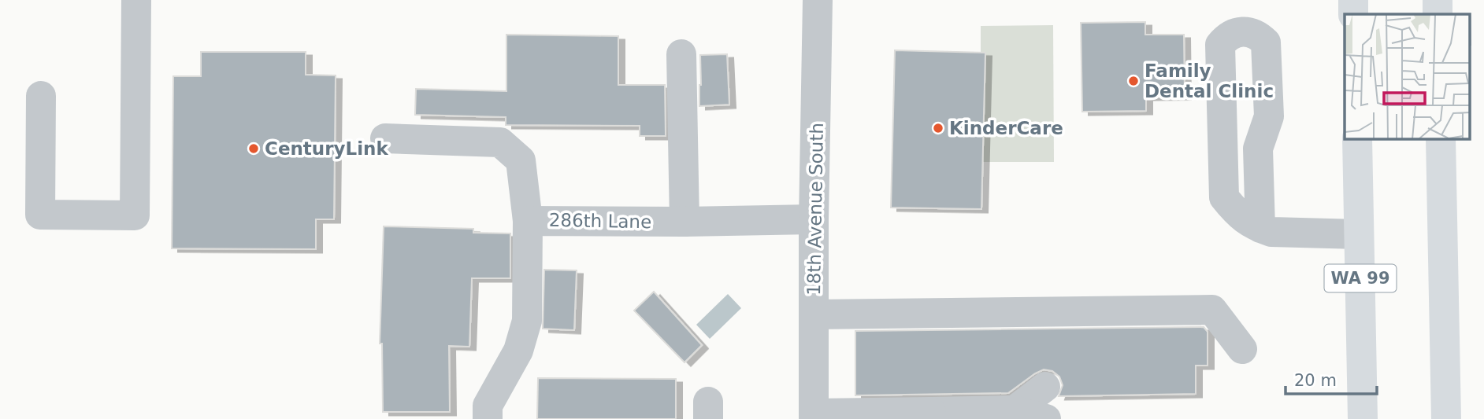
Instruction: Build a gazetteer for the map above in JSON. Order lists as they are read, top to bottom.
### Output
{
  "streets": {
    "main road": ["WA 99"],
    "street": ["18th Avenue South", "286th Lane"]
  },
  "crossings": [
    ["18th Avenue South", "286th Lane"]
  ],
  "places": ["Family Dental Clinic", "KinderCare", "CenturyLink"],
  "scale_bar": "20 m"
}
